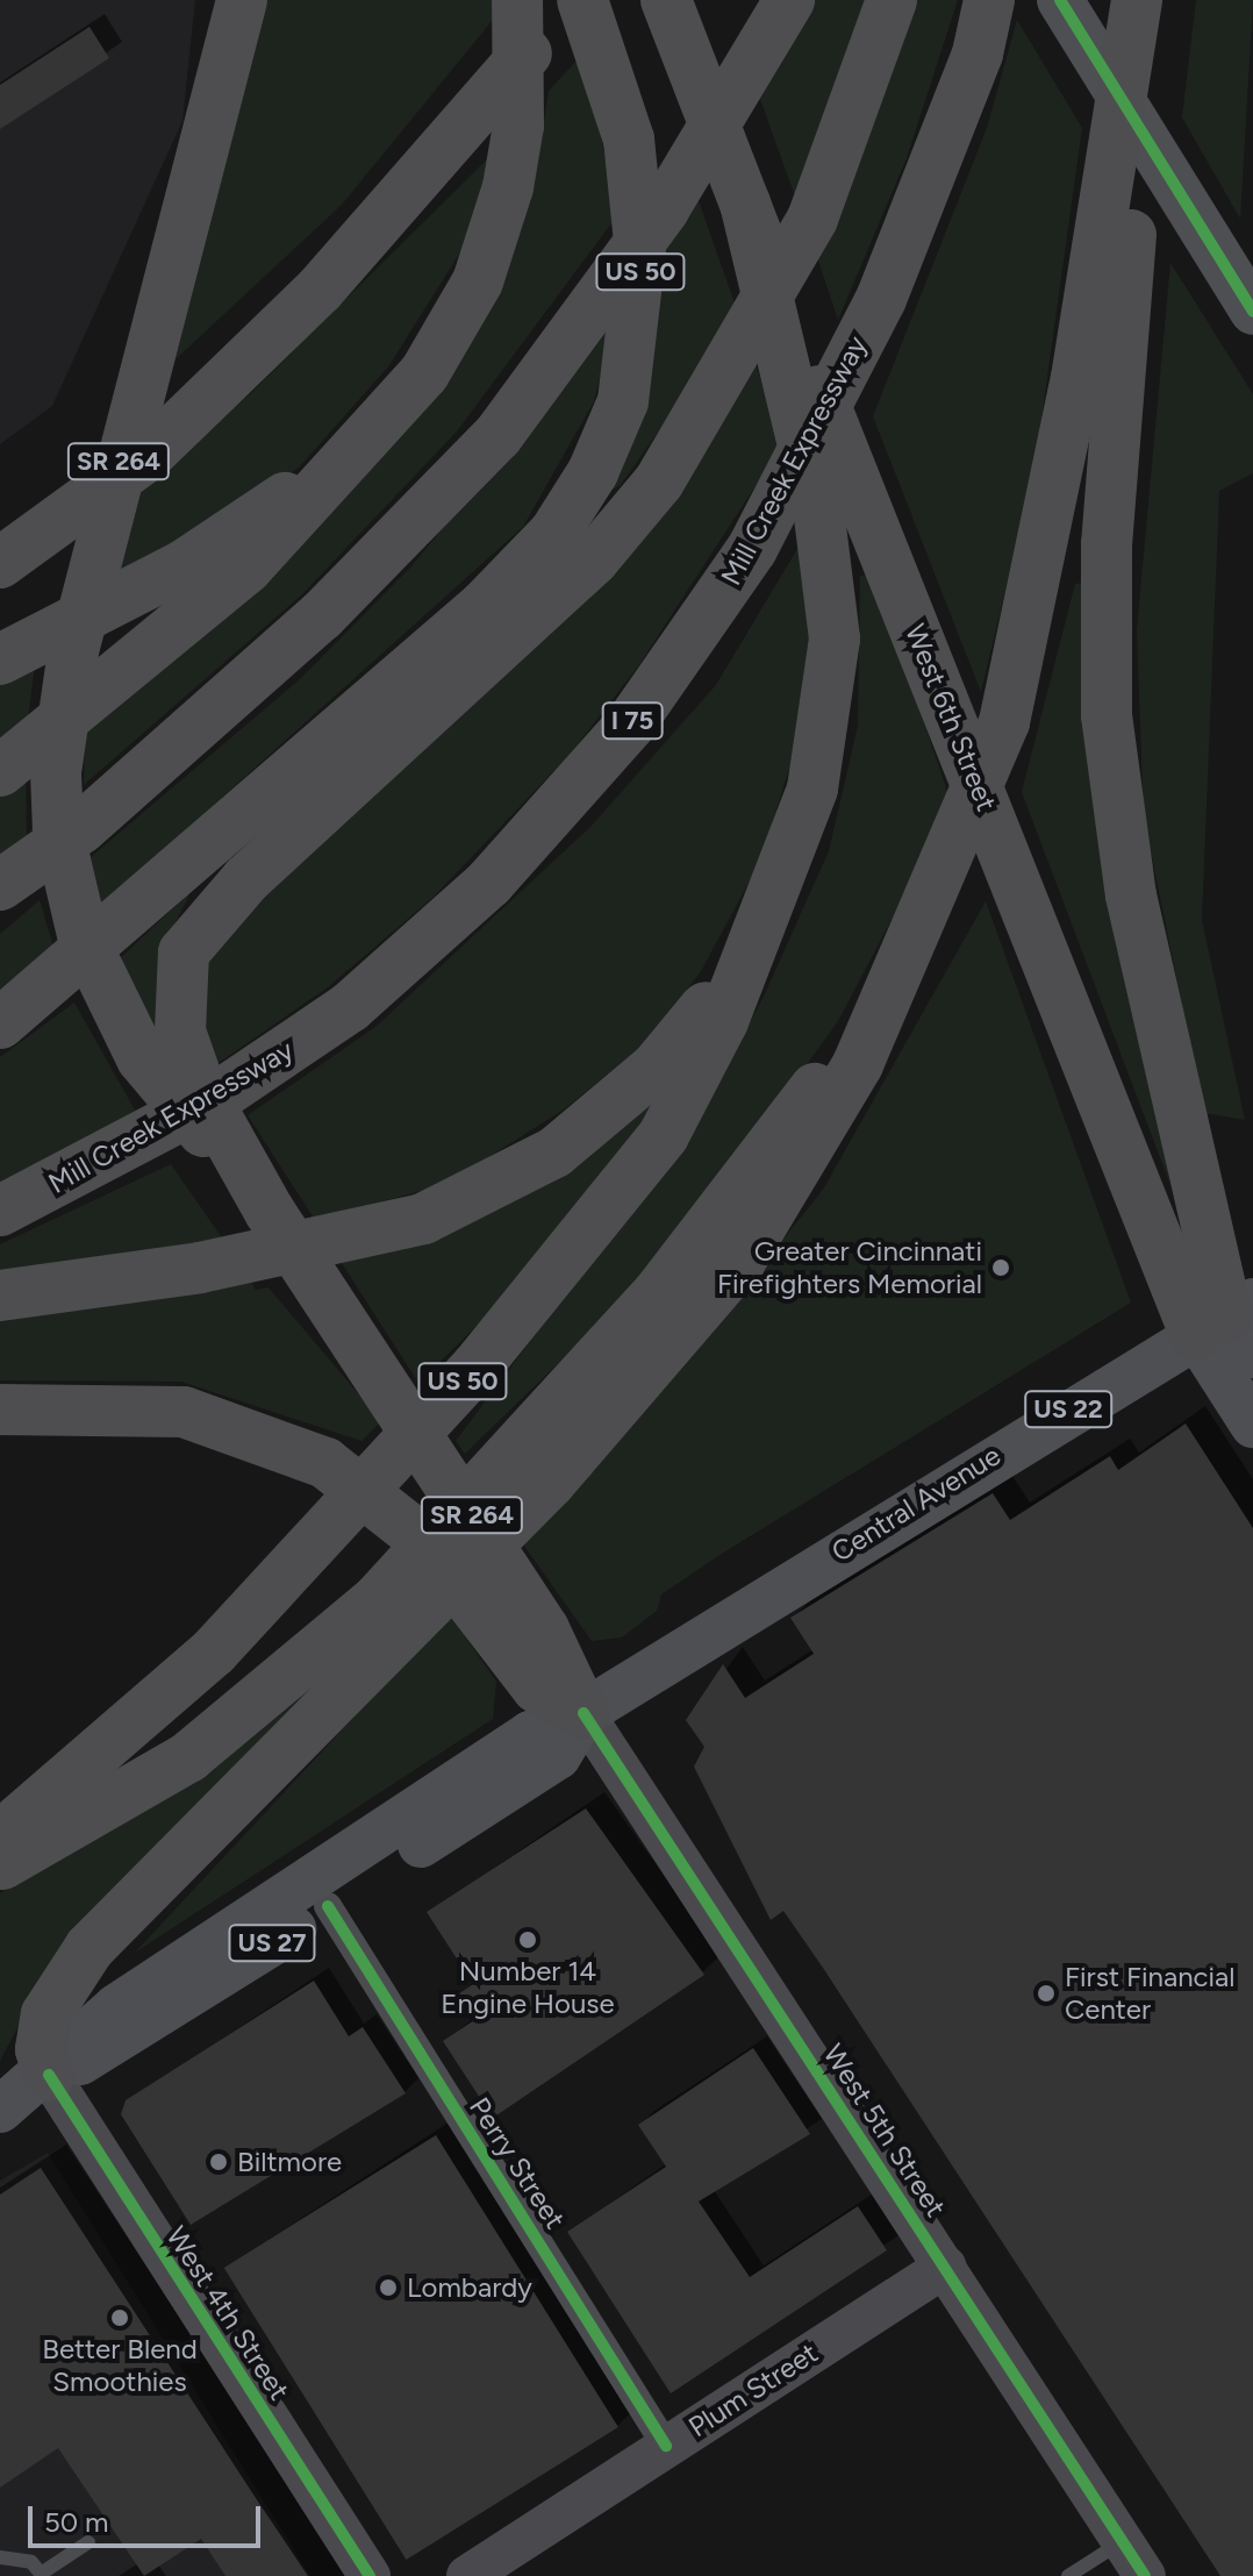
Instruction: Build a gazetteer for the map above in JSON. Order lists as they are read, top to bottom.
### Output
{
  "streets": {
    "highway": [
      "US 50",
      "Mill Creek Expressway",
      "SR 264",
      "West 6th Street",
      "I 75"
    ],
    "main road": ["US 22", "Central Avenue", "US 27"],
    "street": [
      "West 5th Street",
      "Perry Street",
      "West 4th Street",
      "Plum Street"
    ]
  },
  "crossings": [
    ["US 50", "West 6th Street"],
    ["SR 264", "Central Avenue"],
    ["SR 264", "West 5th Street"],
    ["West 6th Street", "Central Avenue"],
    ["Central Avenue", "West 5th Street"],
    ["Central Avenue", "Perry Street"],
    ["Central Avenue", "West 4th Street"],
    ["West 5th Street", "Plum Street"],
    ["Perry Street", "Plum Street"]
  ],
  "places": [
    "Greater Cincinnati Firefighters Memorial",
    "Number 14 Engine House",
    "First Financial Center",
    "Biltmore",
    "Lombardy",
    "Better Blend Smoothies"
  ],
  "scale_bar": "50 m"
}
